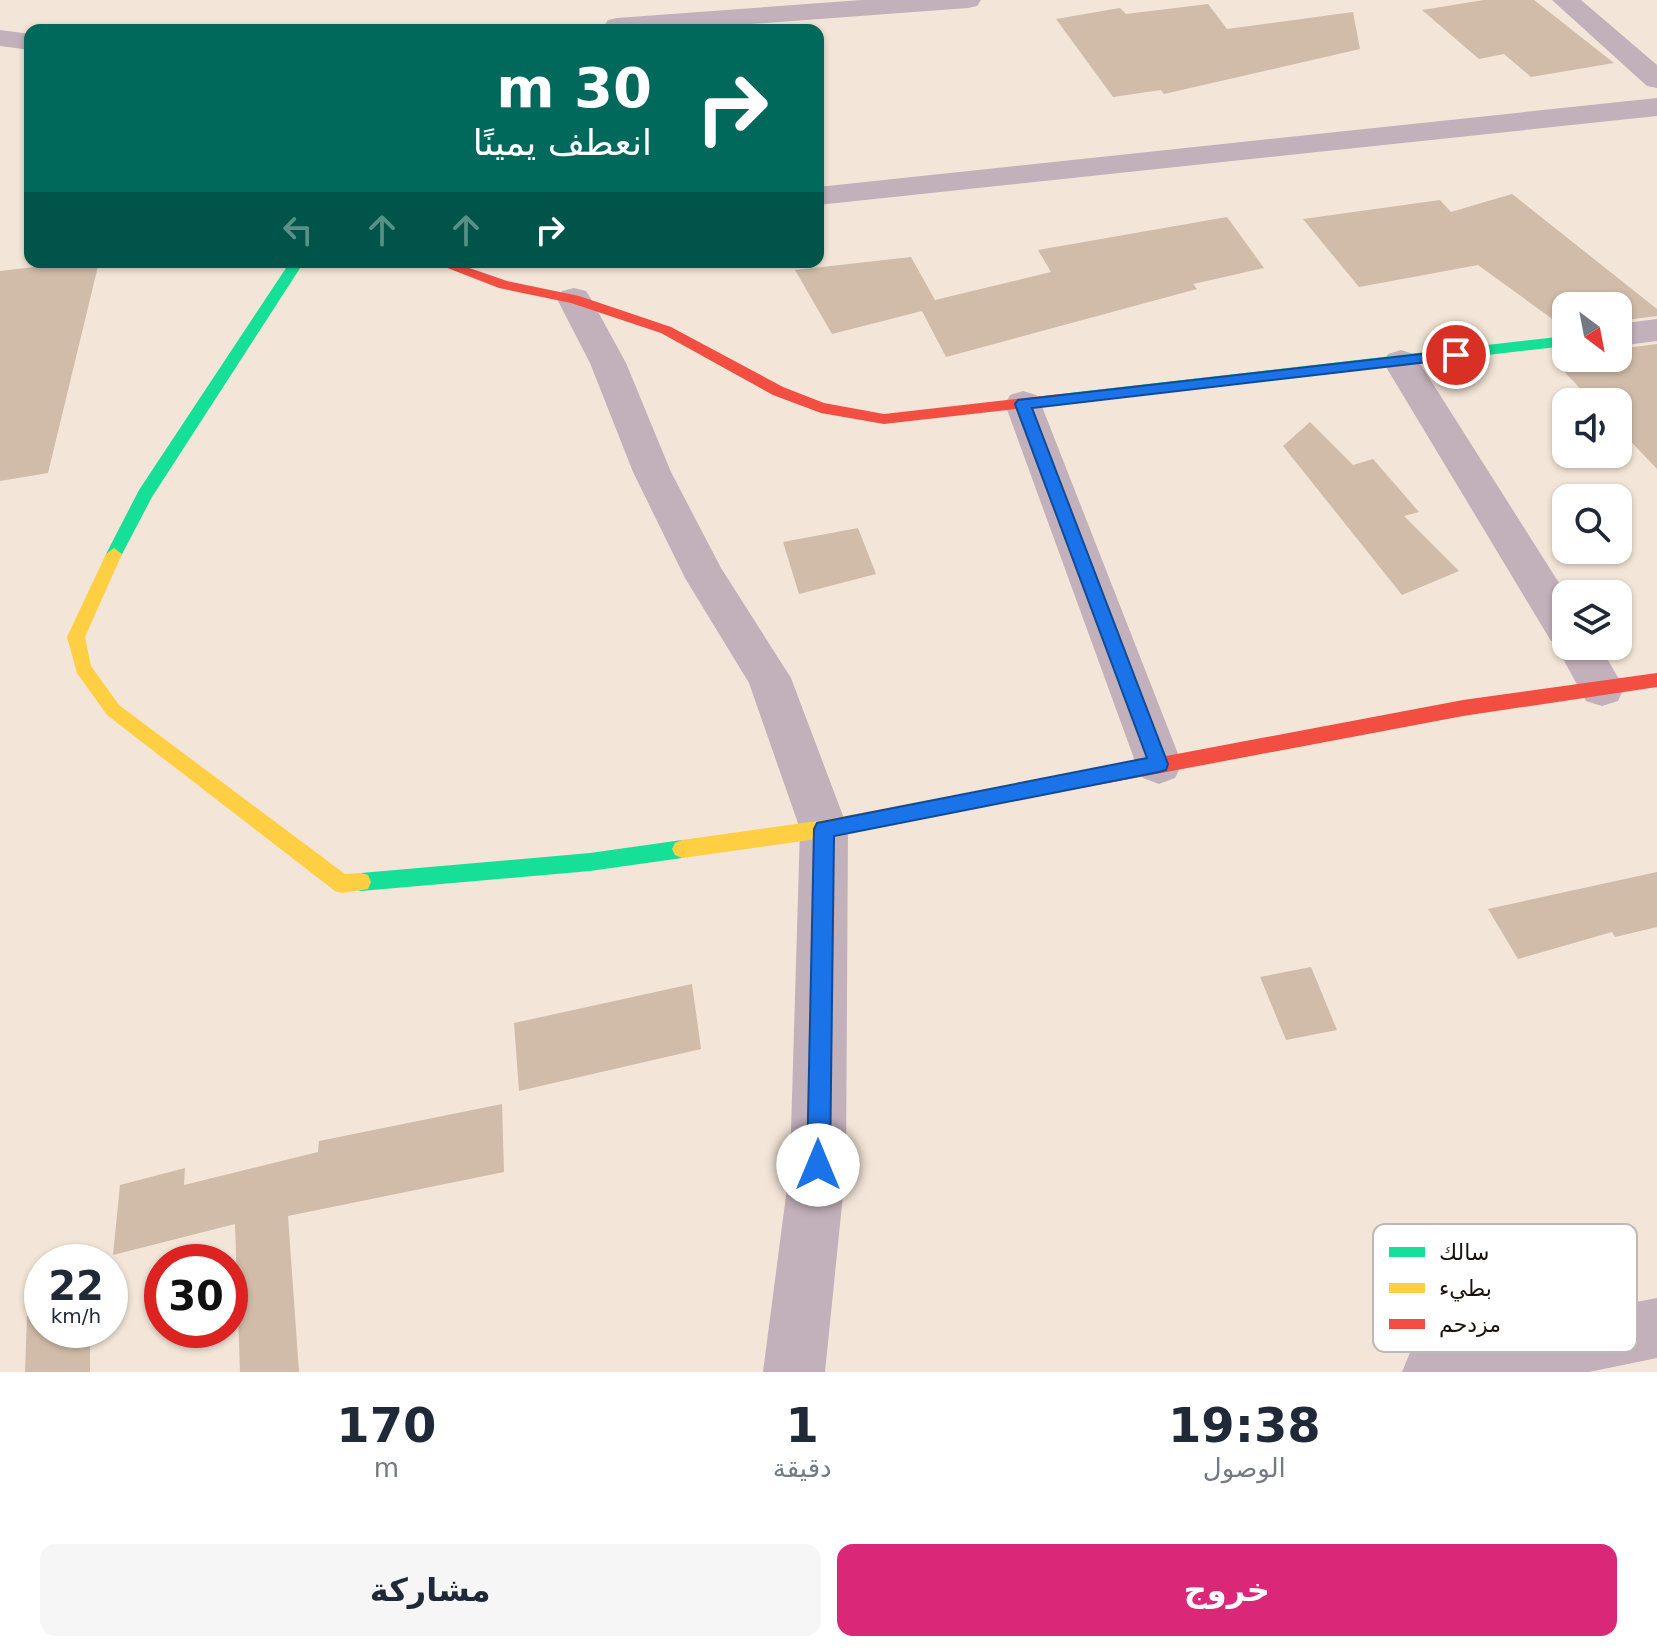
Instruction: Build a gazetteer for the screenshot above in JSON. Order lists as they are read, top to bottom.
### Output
{
  "legend": ["سالك", "بطيء", "مزدحم"],
  "north": "bottom right",
  "page": {
    "turn": ["30 m", "انعطف يمينًا"],
    "speed": "22 km/h",
    "limit": "30",
    "eta": [
      "19:38",
      "الوصول",
      "1",
      "دقيقة",
      "170",
      "m"
    ],
    "buttons": ["خروج", "مشاركة"]
  }
}
